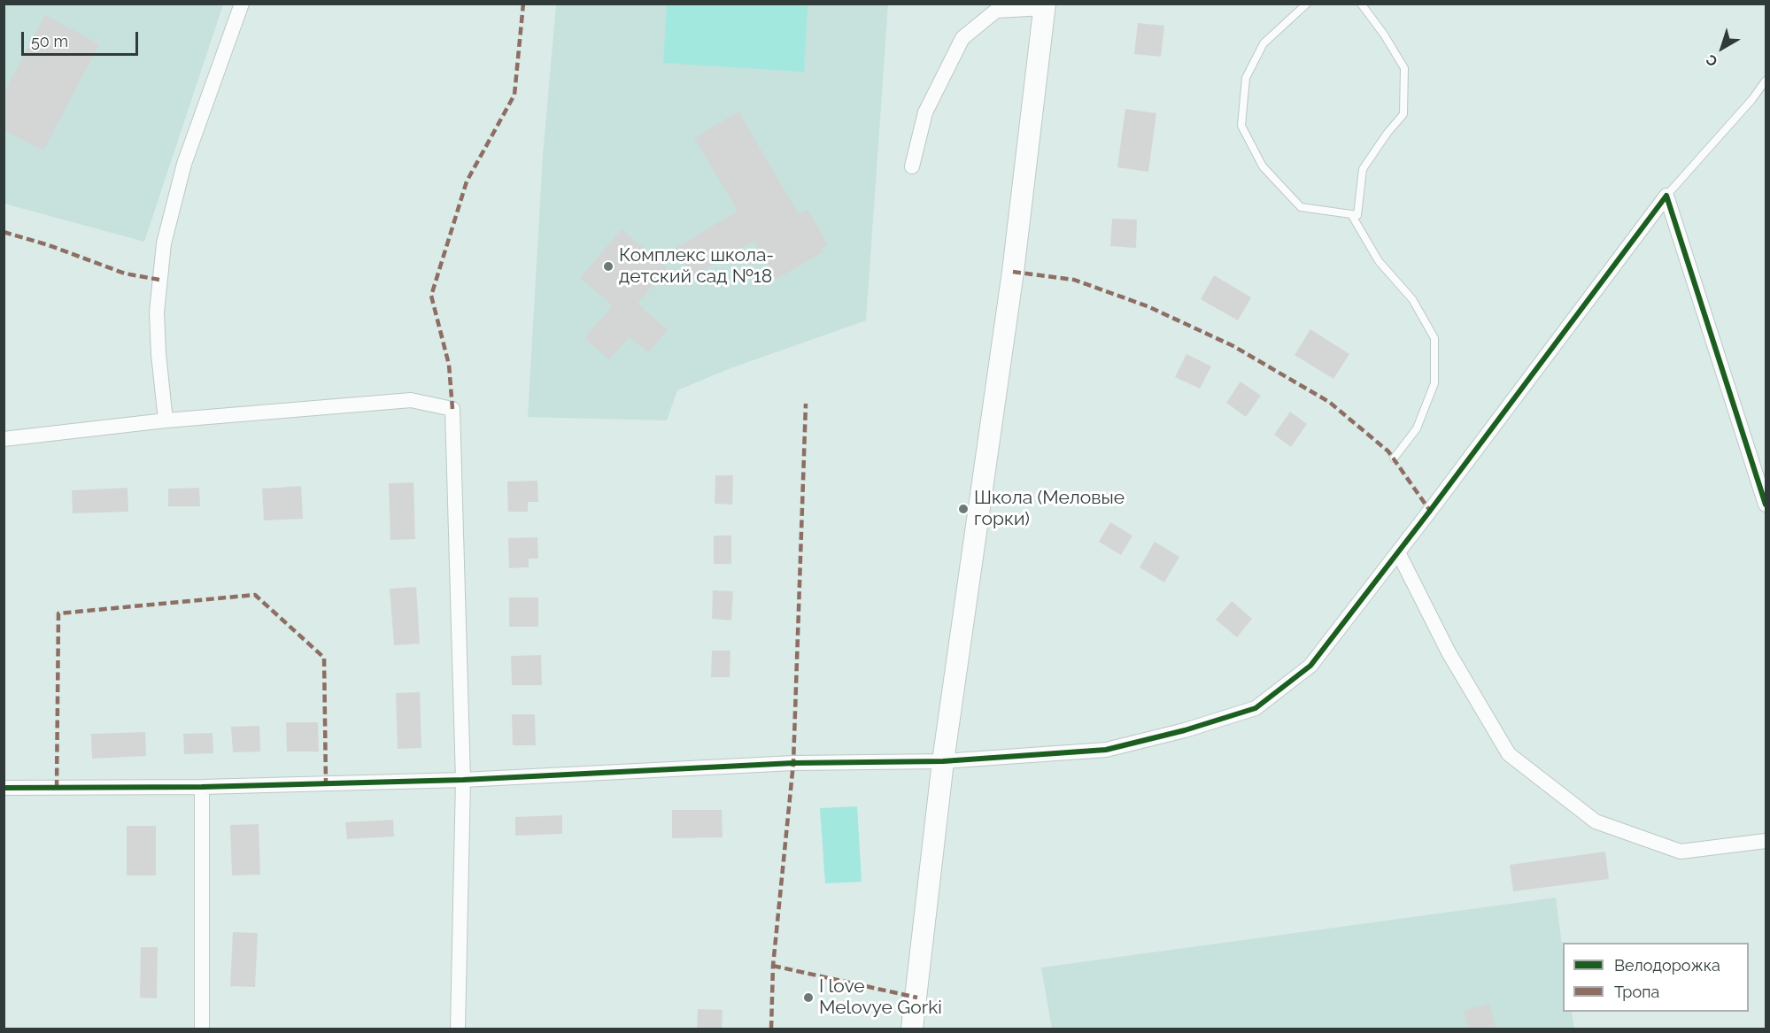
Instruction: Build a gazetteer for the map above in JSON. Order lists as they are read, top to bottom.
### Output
{
  "places": ["Комплекс школа- детский сад №18", "Школа (Меловые горки)", "I love Melovye Gorki"],
  "legend": ["Велодорожка", "Тропа"],
  "scale_bar": "50 m",
  "north": "bottom left"
}
